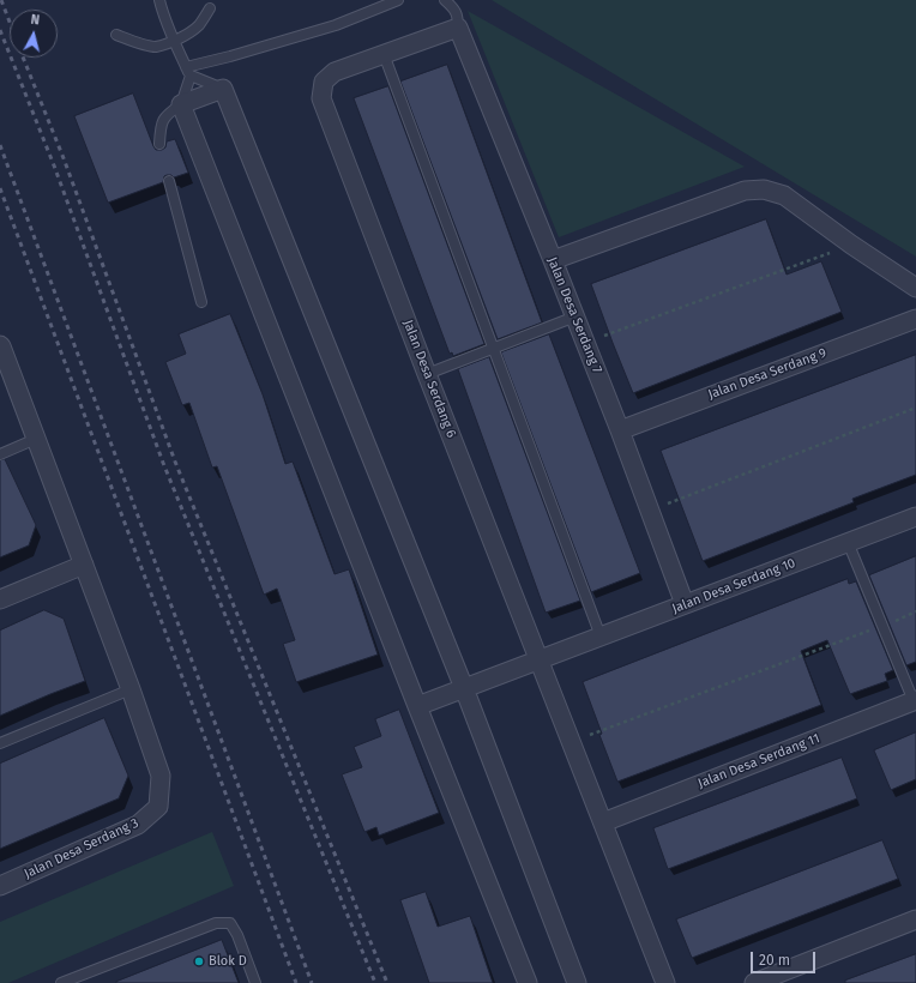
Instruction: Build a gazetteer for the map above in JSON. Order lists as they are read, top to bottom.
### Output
{
  "streets": {
    "street": [
      "Jalan Desa Serdang 7",
      "Jalan Desa Serdang 9",
      "Jalan Desa Serdang 6",
      "Jalan Desa Serdang 10",
      "Jalan Desa Serdang 11",
      "Jalan Desa Serdang 3"
    ]
  },
  "crossings": [
    ["Jalan Desa Serdang 7", "Jalan Desa Serdang 9"],
    ["Jalan Desa Serdang 7", "Jalan Desa Serdang 10"],
    ["Jalan Desa Serdang 6", "Jalan Desa Serdang 10"],
    ["Jalan Desa Serdang 6", "Jalan Desa Serdang 11"]
  ],
  "places": ["Blok D"],
  "scale_bar": "20 m",
  "north": "top"
}
